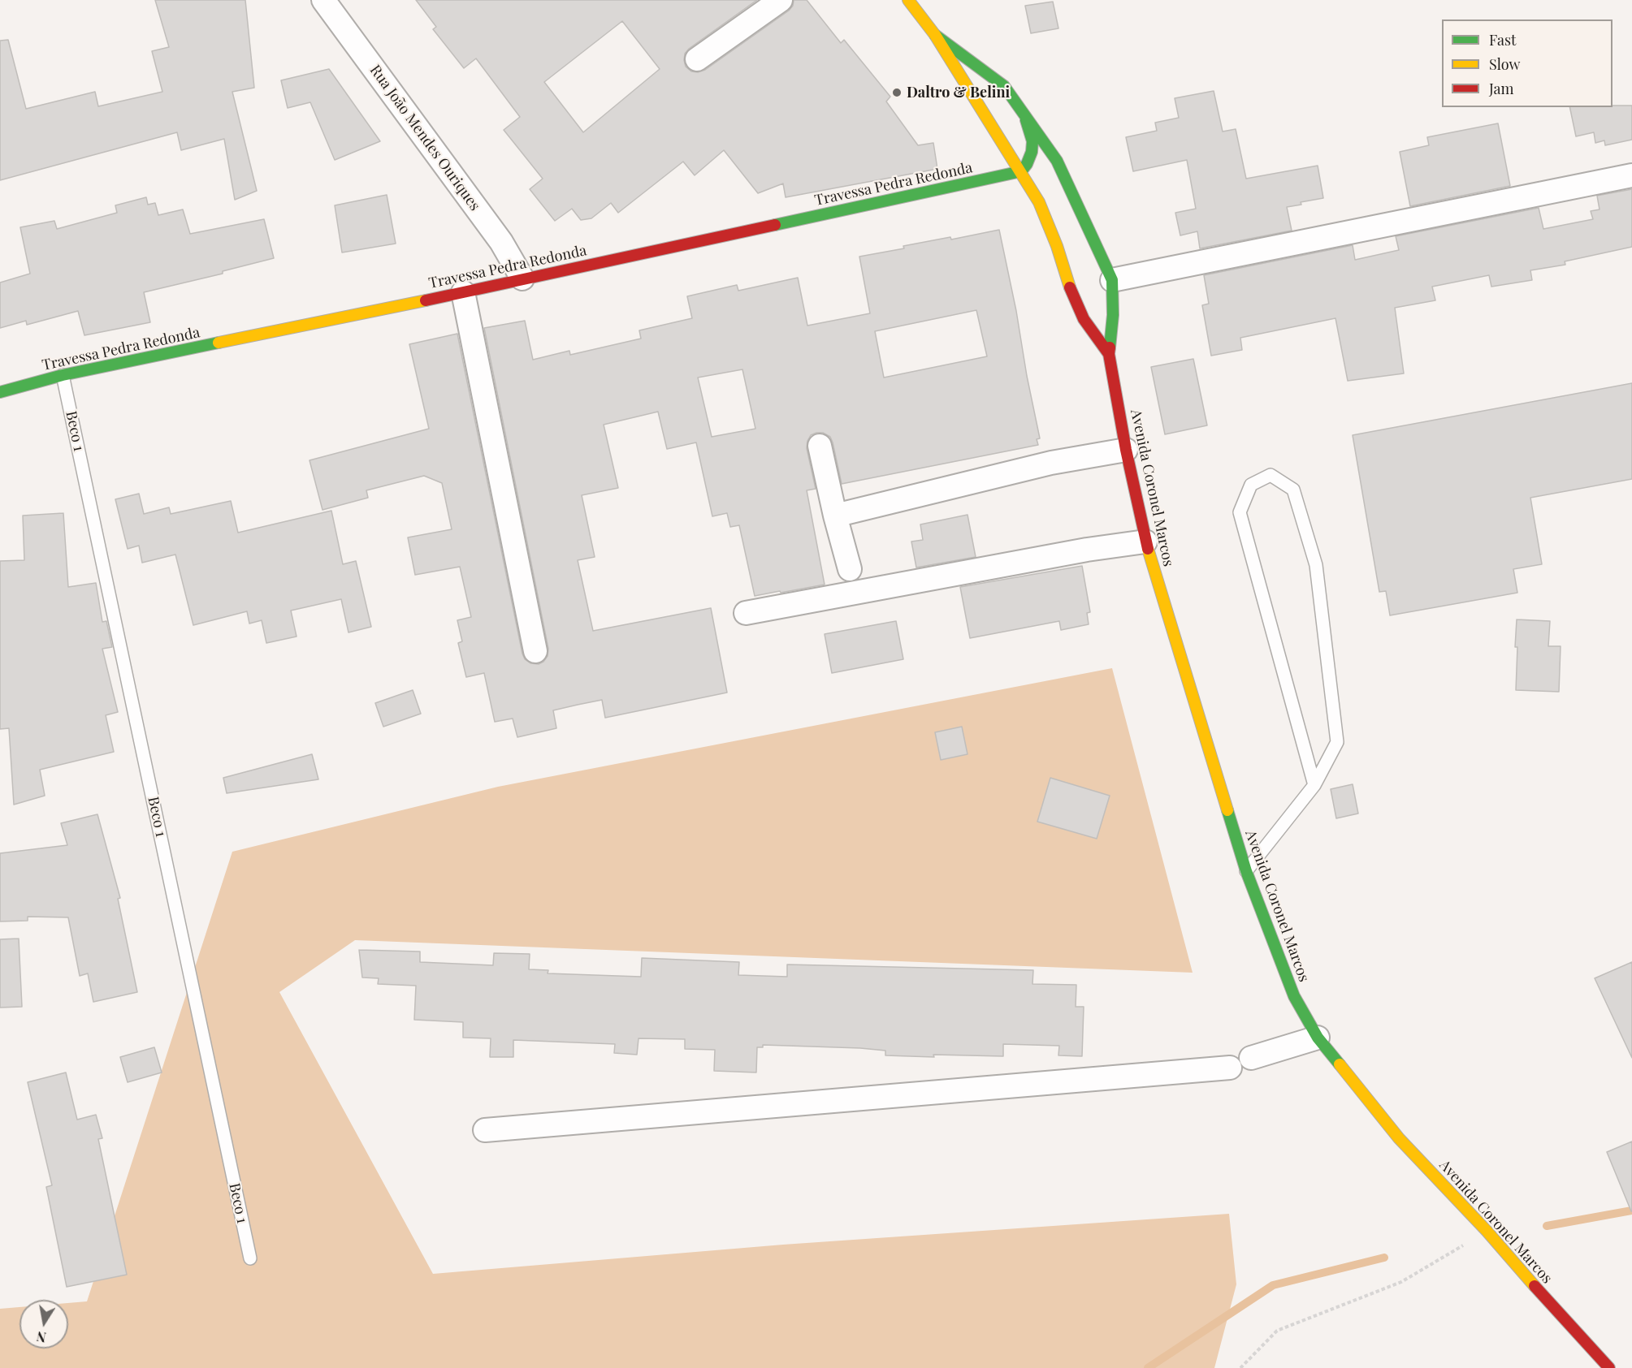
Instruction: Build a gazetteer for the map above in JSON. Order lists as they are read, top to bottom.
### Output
{
  "streets": {
    "main road": ["Travessa Pedra Redonda", "Avenida Coronel Marcos"],
    "street": ["Rua João Mendes Ouriques"],
    "lane": ["Beco 1"]
  },
  "crossings": [
    ["Rua João Mendes Ouriques", "Travessa Pedra Redonda"],
    ["Travessa Pedra Redonda", "Beco 1"],
    ["Travessa Pedra Redonda", "Avenida Coronel Marcos"]
  ],
  "places": ["Daltro & Belini"],
  "legend": ["Fast", "Slow", "Jam"],
  "north": "bottom"
}
